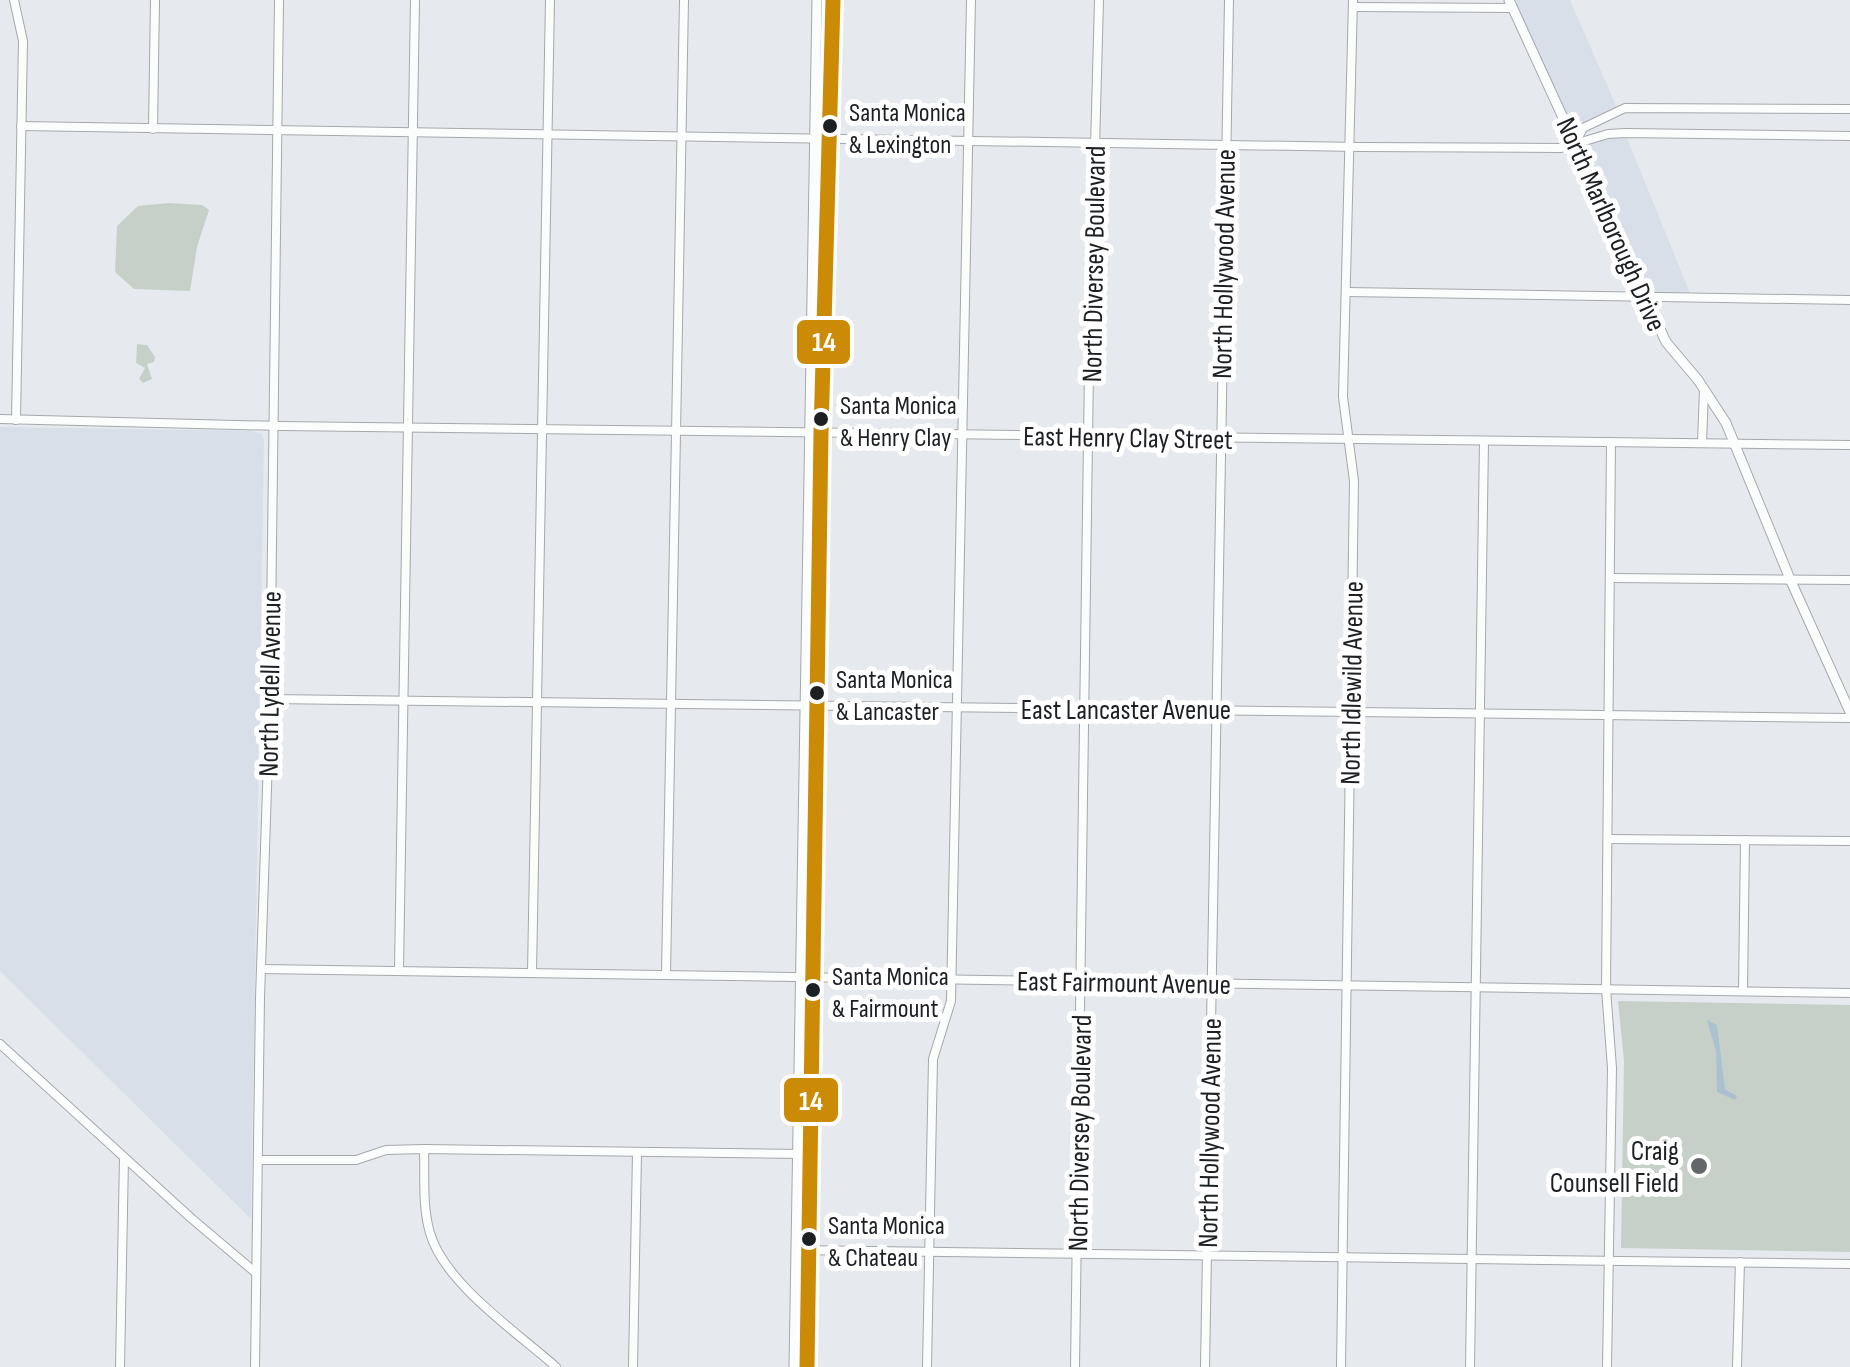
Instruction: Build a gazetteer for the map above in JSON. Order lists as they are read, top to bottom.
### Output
{
  "streets": {
    "street": [
      "North Marlborough Drive",
      "North Diversey Boulevard",
      "North Hollywood Avenue",
      "East Henry Clay Street",
      "North Idlewild Avenue",
      "North Lydell Avenue",
      "East Lancaster Avenue",
      "East Fairmount Avenue"
    ]
  },
  "crossings": [
    ["North Marlborough Drive", "East Henry Clay Street"],
    ["North Marlborough Drive", "East Lancaster Avenue"],
    ["North Diversey Boulevard", "East Henry Clay Street"],
    ["North Diversey Boulevard", "East Lancaster Avenue"],
    ["North Diversey Boulevard", "East Fairmount Avenue"],
    ["North Hollywood Avenue", "East Henry Clay Street"],
    ["North Hollywood Avenue", "East Lancaster Avenue"],
    ["North Hollywood Avenue", "East Fairmount Avenue"],
    ["East Henry Clay Street", "North Idlewild Avenue"],
    ["East Henry Clay Street", "North Lydell Avenue"],
    ["North Idlewild Avenue", "East Lancaster Avenue"],
    ["North Idlewild Avenue", "East Fairmount Avenue"],
    ["North Lydell Avenue", "East Lancaster Avenue"],
    ["North Lydell Avenue", "East Fairmount Avenue"]
  ],
  "places": [
    "Santa Monica & Lexington",
    "Santa Monica & Henry Clay",
    "Santa Monica & Lancaster",
    "Santa Monica & Fairmount",
    "Craig Counsell Field",
    "Santa Monica & Chateau"
  ],
  "lines": ["transit line 14"]
}
